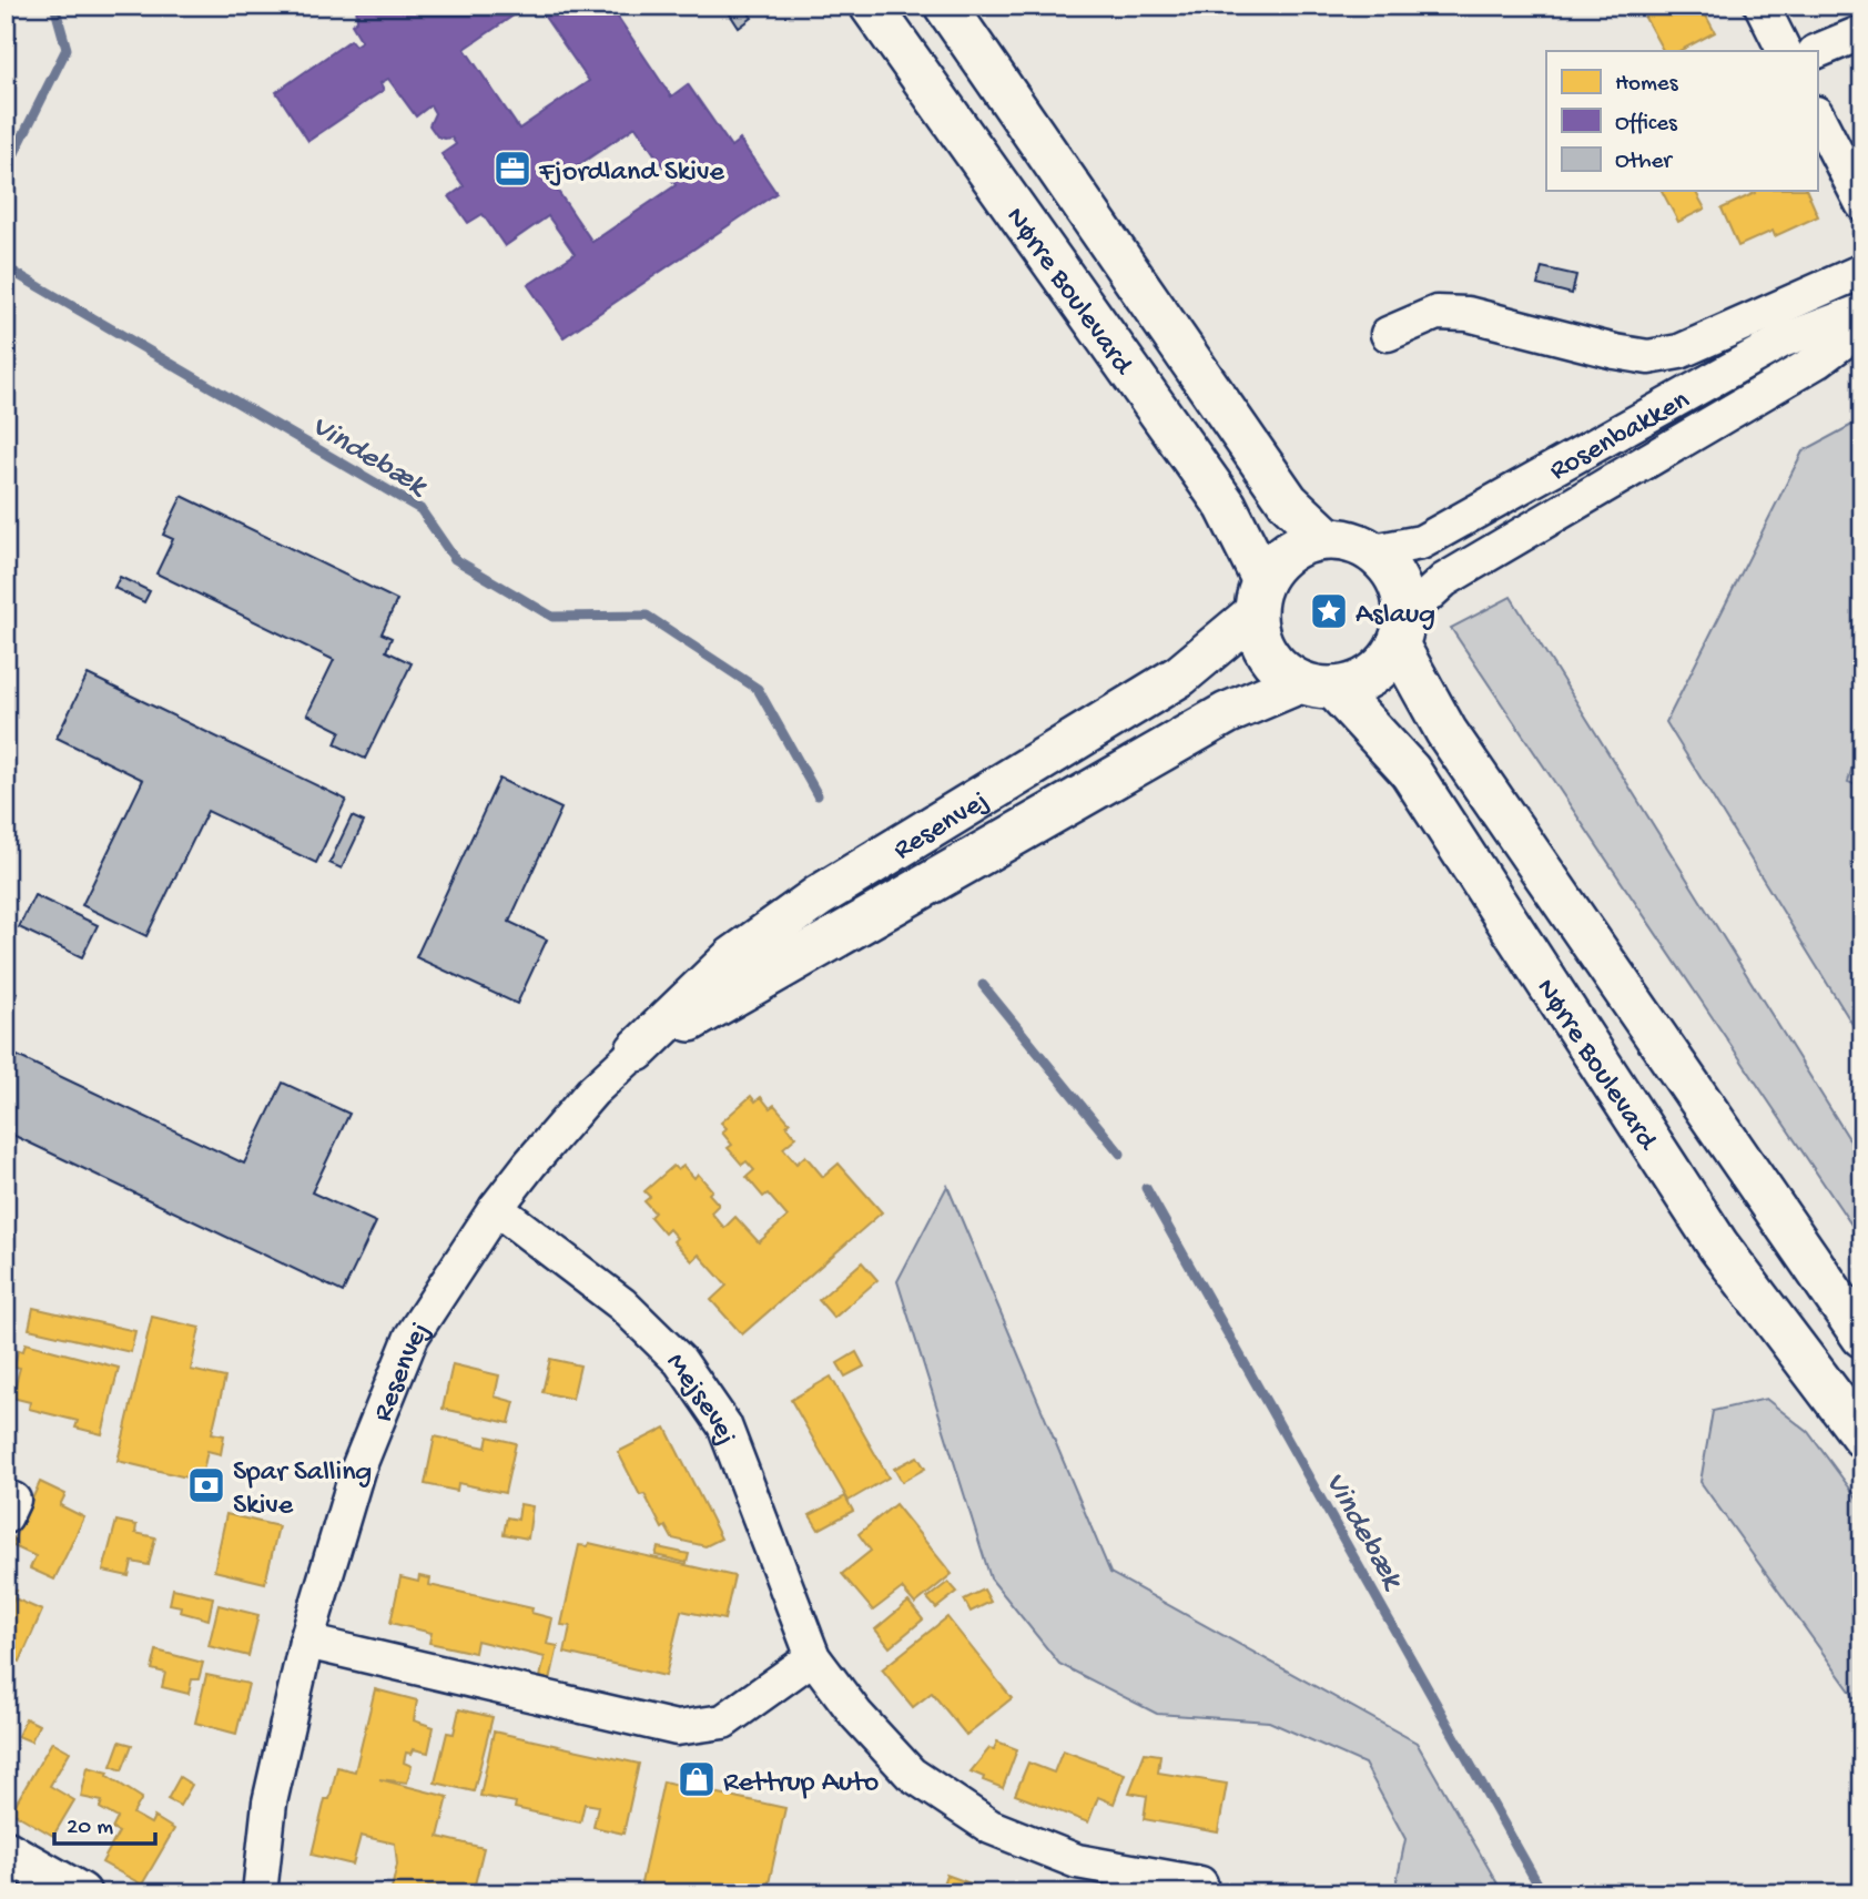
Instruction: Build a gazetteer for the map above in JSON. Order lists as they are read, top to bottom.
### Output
{
  "streets": {
    "street": [
      "Nørre Boulevard",
      "Rosenbakken",
      "Resenvej",
      "Mejsevej"
    ]
  },
  "crossings": [
    ["Nørre Boulevard", "Rosenbakken"],
    ["Nørre Boulevard", "Resenvej"],
    ["Rosenbakken", "Resenvej"],
    ["Resenvej", "Mejsevej"]
  ],
  "water": ["Vindebæk"],
  "places": {
    "office": ["Fjordland Skive"],
    "place": ["Aslaug"],
    "bank": ["Spar Salling Skive"],
    "shop": ["Rettrup Auto"]
  },
  "legend": ["Homes", "Offices", "Other"],
  "scale_bar": "20 m"
}
